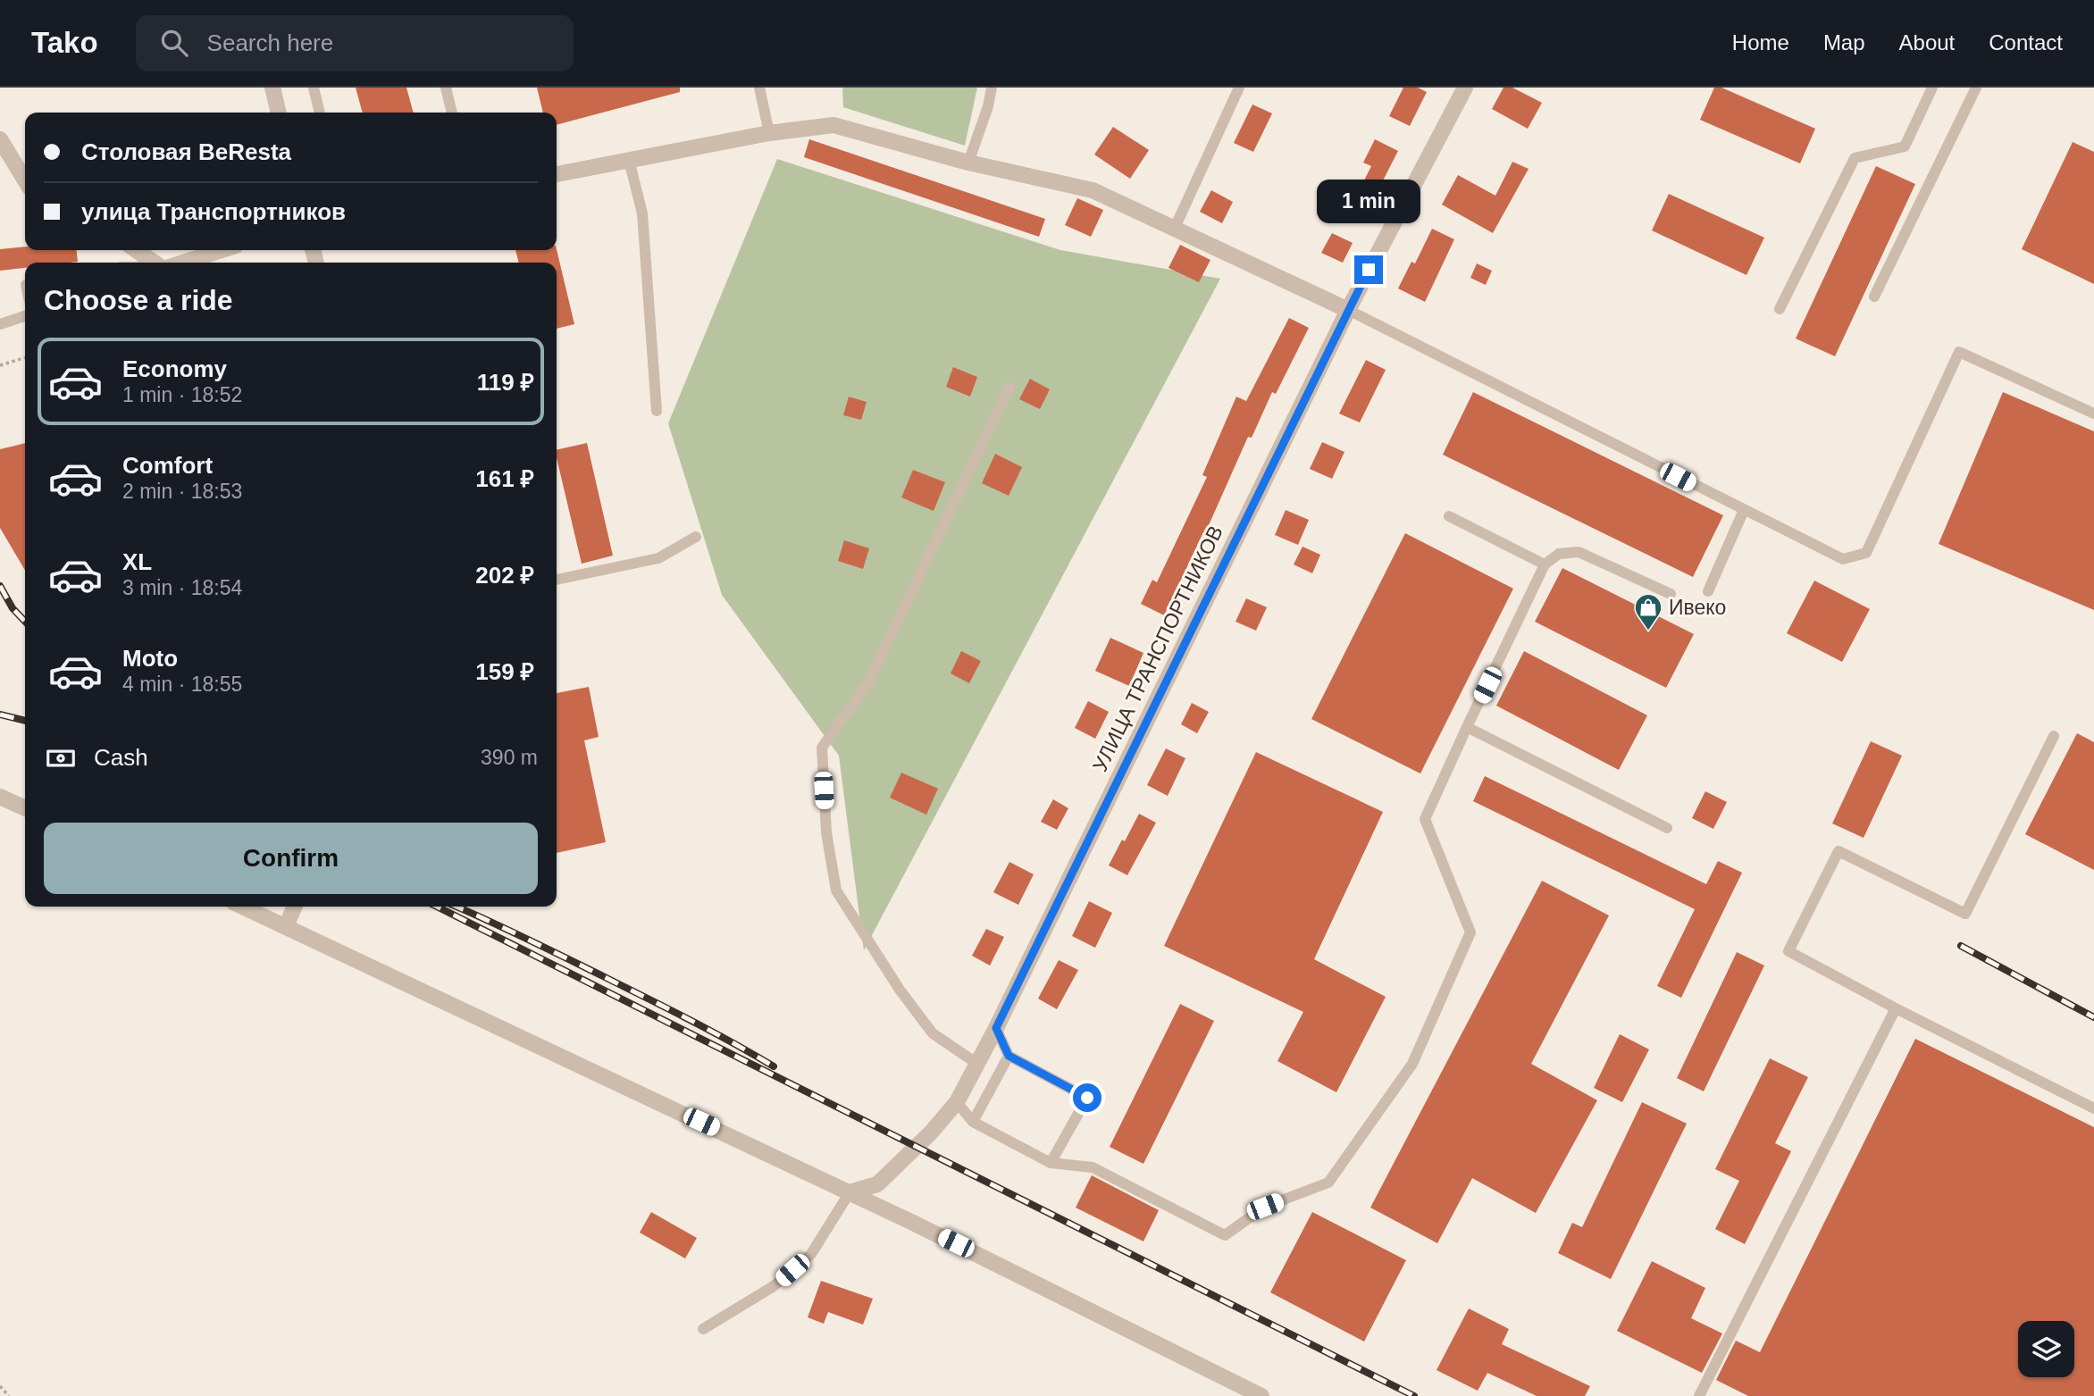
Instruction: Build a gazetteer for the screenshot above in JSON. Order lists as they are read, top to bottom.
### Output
{
  "streets": {
    "street": ["УЛИЦА ТРАНСПОРТНИКОВ"]
  },
  "places": {
    "shop": ["Ивеко"]
  },
  "page": {
    "header": "Tako",
    "search": "Search here",
    "nav": [
      "Home",
      "Map",
      "About",
      "Contact"
    ],
    "banner": ["Столовая BeResta", "улица Транспортников"],
    "bubble": "1 min",
    "heading": "Choose a ride",
    "list": [
      {
        "name": "Economy",
        "note": "1 min · 18:52",
        "value": "119 ₽"
      },
      {
        "name": "Comfort",
        "note": "2 min · 18:53",
        "value": "161 ₽"
      },
      {
        "name": "XL",
        "note": "3 min · 18:54",
        "value": "202 ₽"
      },
      {
        "name": "Moto",
        "note": "4 min · 18:55",
        "value": "159 ₽"
      }
    ],
    "pay": ["Cash", "390 m"],
    "buttons": "Confirm"
  }
}
